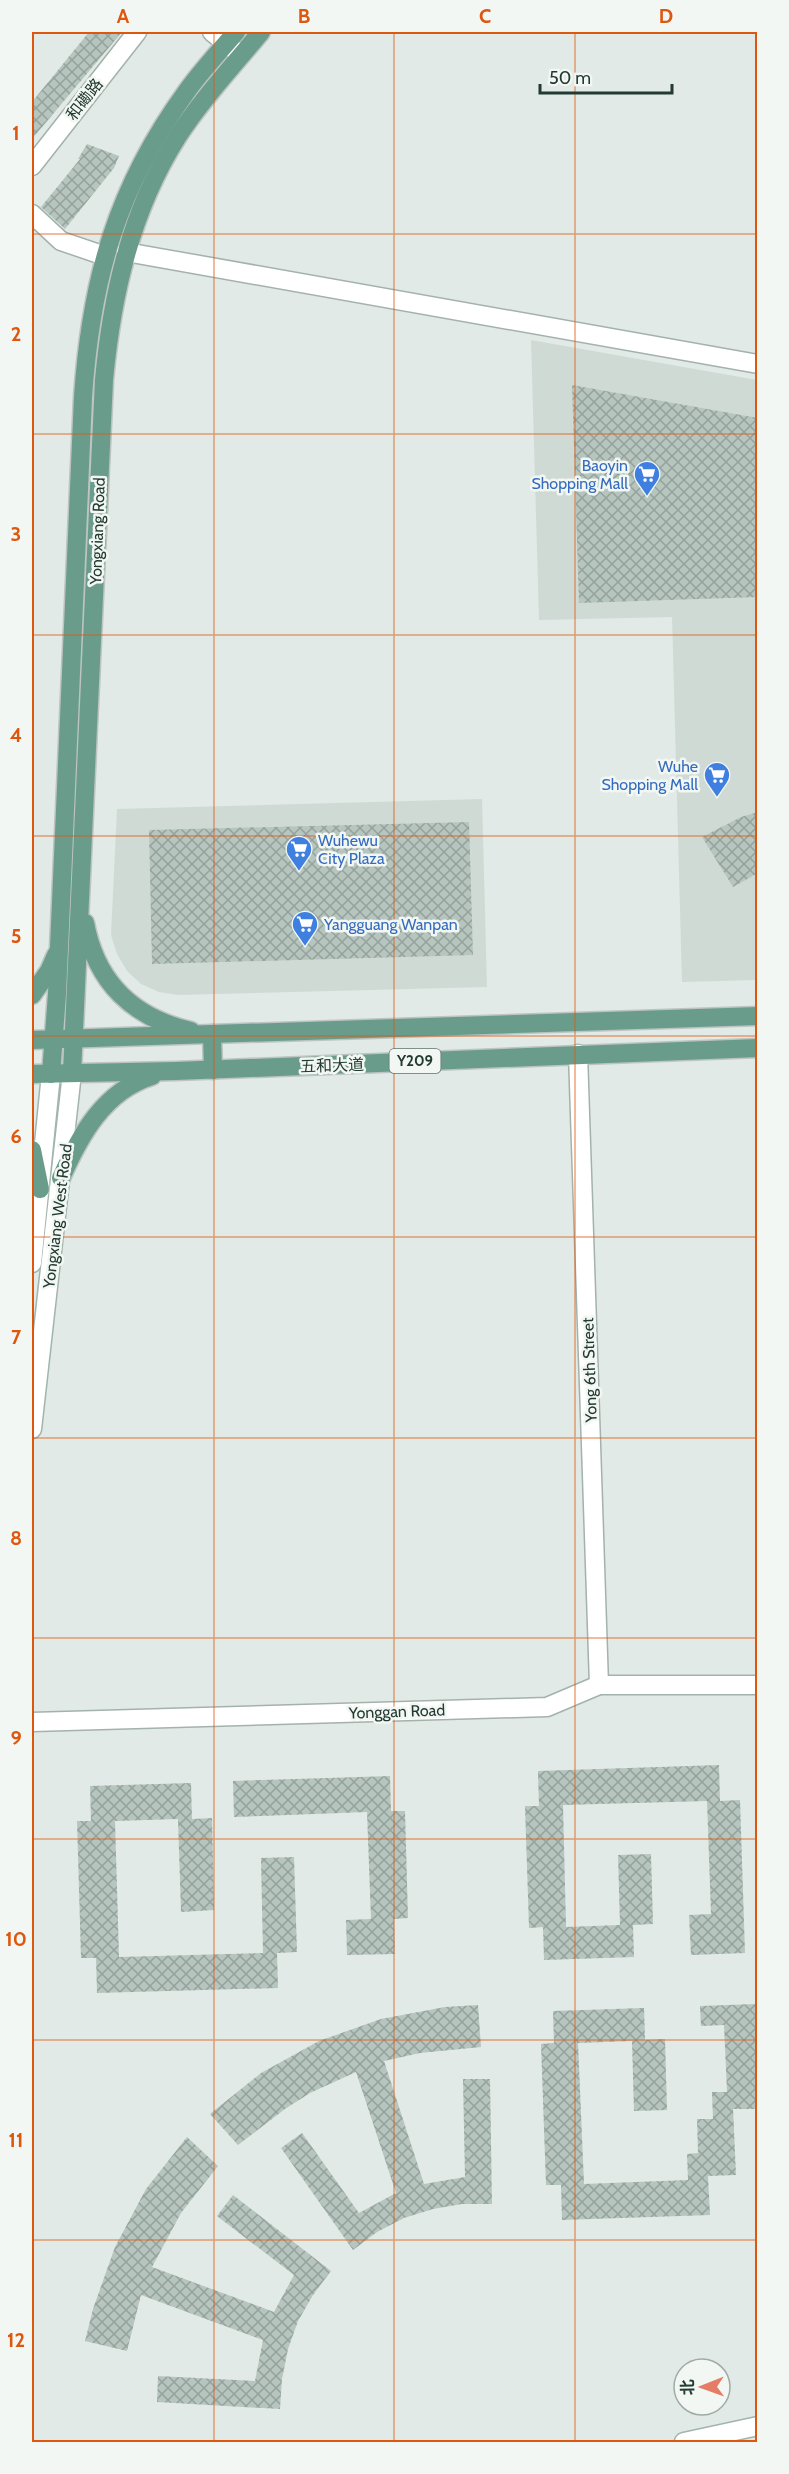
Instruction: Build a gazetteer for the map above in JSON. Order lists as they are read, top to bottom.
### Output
{
  "streets": {
    "main road": ["Yongxiang Road", "Y209", "五和大道"],
    "street": [
      "和磡路",
      "Yongxiang West Road",
      "Yong 6th Street",
      "Yonggan Road"
    ]
  },
  "crossings": [
    ["Yongxiang Road", "Y209"],
    ["Yongxiang Road", "五和大道"],
    ["Yongxiang Road", "Yongxiang West Road"],
    ["Y209", "五和大道"],
    ["Y209", "Yongxiang West Road"],
    ["五和大道", "Yongxiang West Road"],
    ["五和大道", "Yong 6th Street"],
    ["Yong 6th Street", "Yonggan Road"]
  ],
  "places": {
    "supermarket": [
      "Baoyin Shopping Mall",
      "Wuhe Shopping Mall",
      "Wuhewu City Plaza",
      "Yangguang Wanpan"
    ]
  },
  "scale_bar": "50 m",
  "north": "left",
  "grid": {
    "columns": [
      "A",
      "B",
      "C",
      "D"
    ],
    "rows": [
      "1",
      "2",
      "3",
      "4",
      "5",
      "6",
      "7",
      "8",
      "9",
      "10",
      "11",
      "12"
    ]
  }
}
